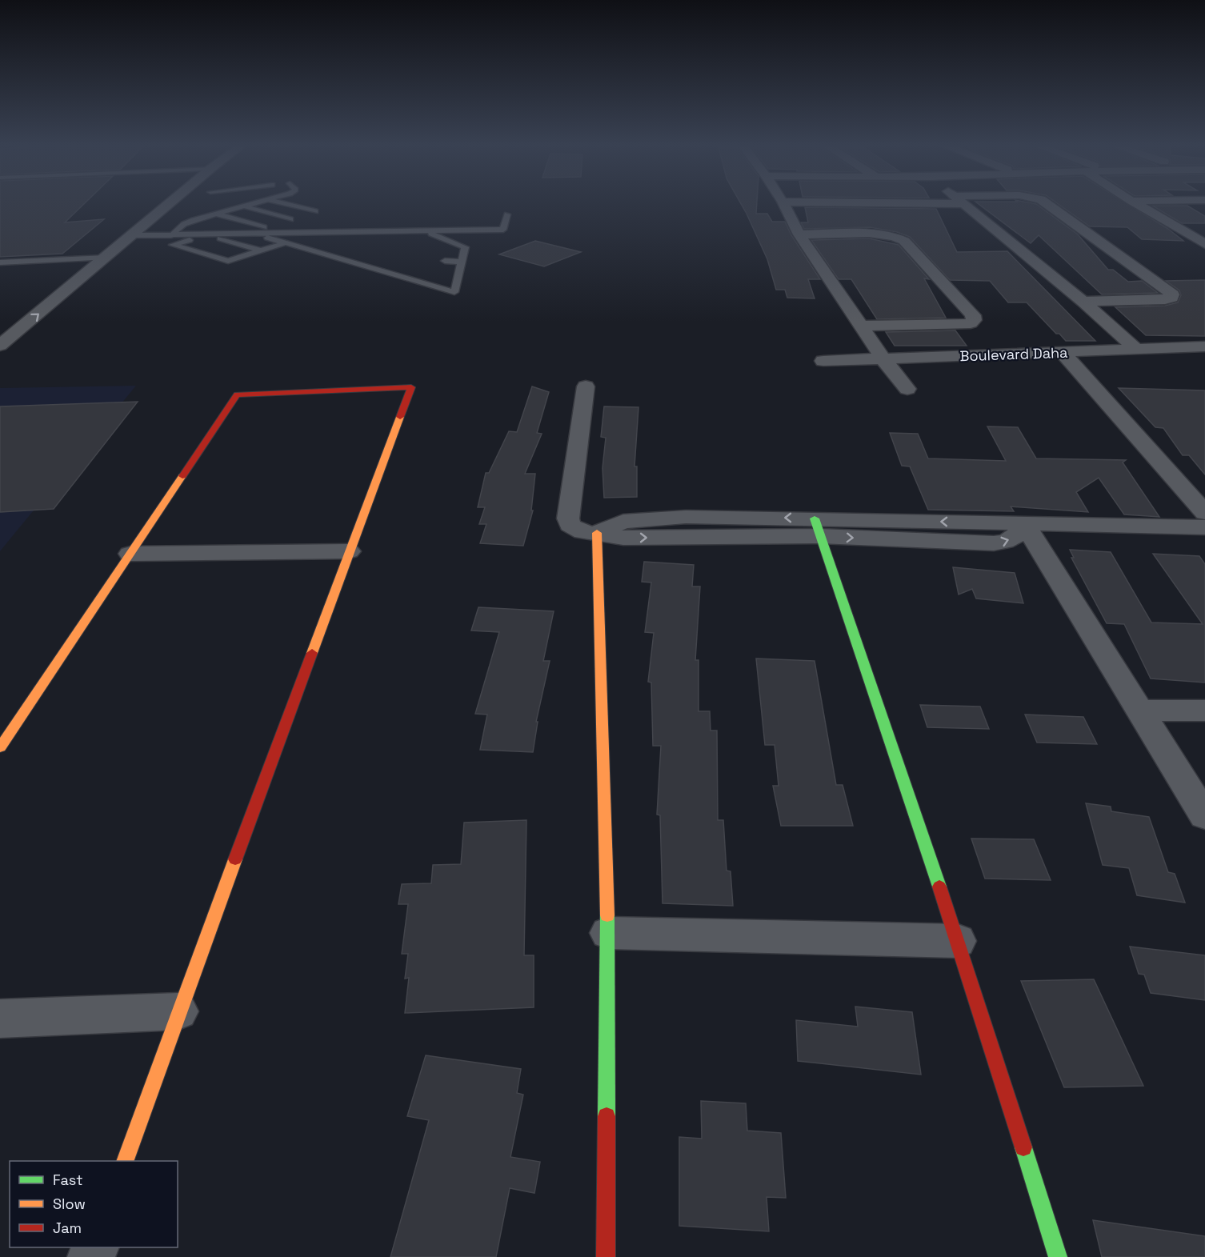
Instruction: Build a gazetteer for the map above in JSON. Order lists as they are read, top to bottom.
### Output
{
  "streets": {
    "street": ["Boulevard Daha"]
  },
  "legend": ["Fast", "Slow", "Jam"]
}
